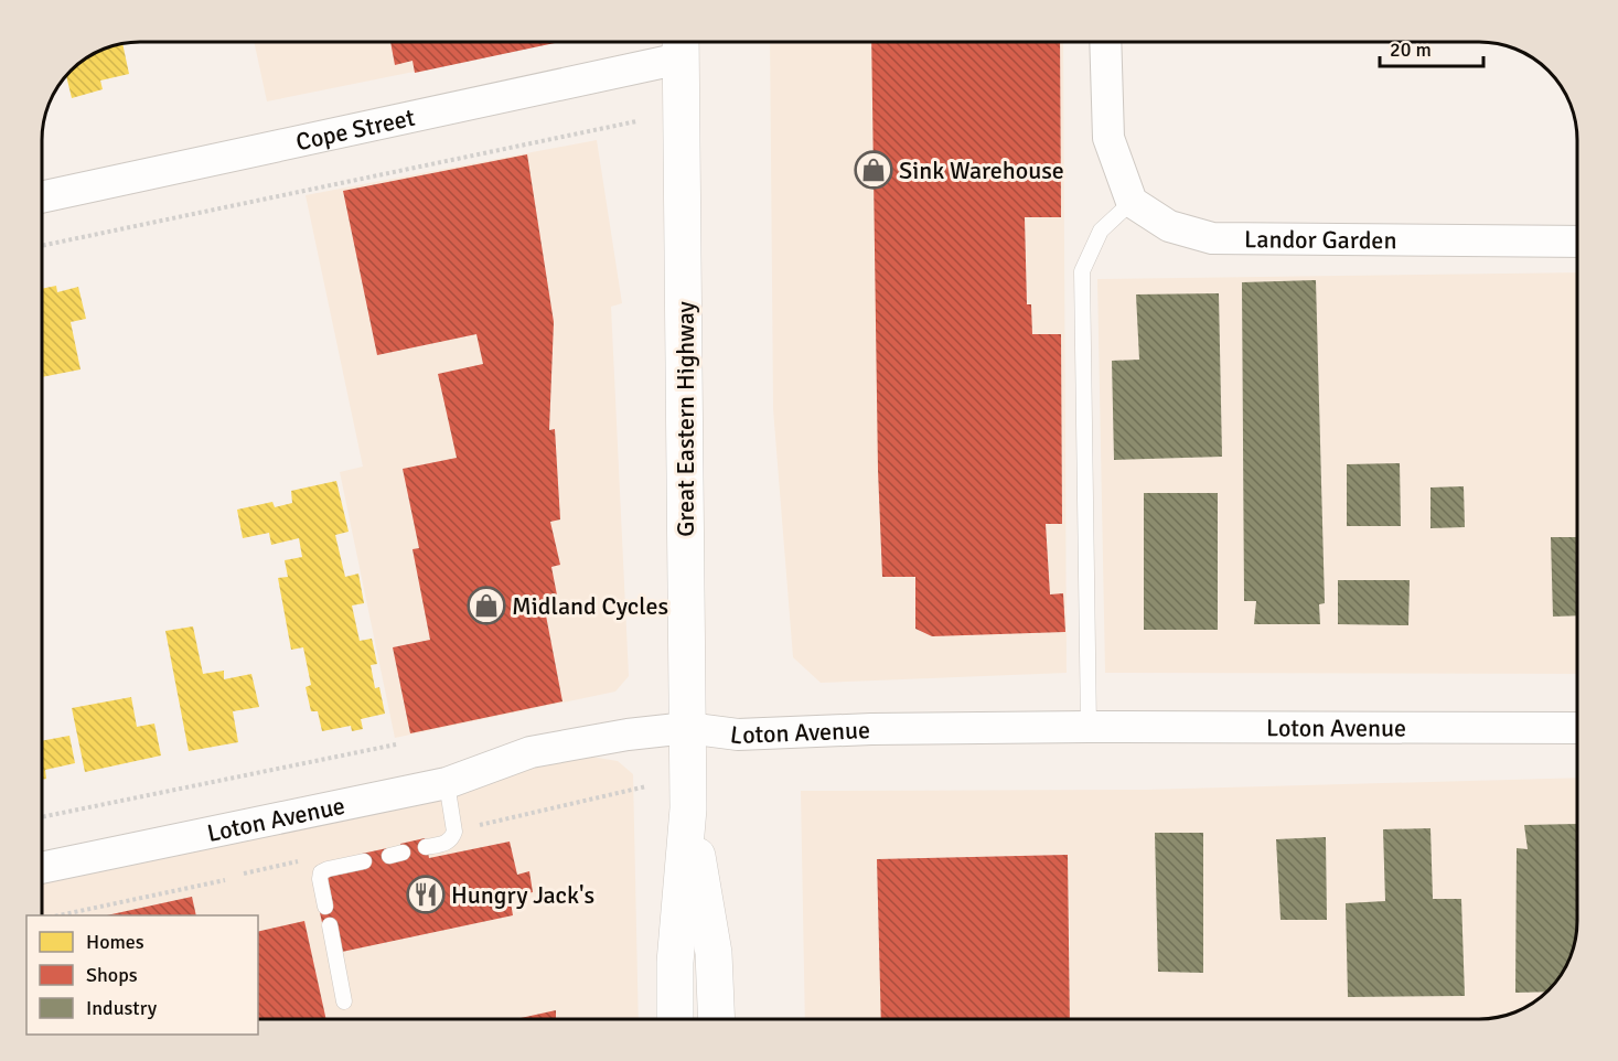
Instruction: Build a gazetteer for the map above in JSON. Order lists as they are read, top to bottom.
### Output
{
  "streets": {
    "highway": ["Great Eastern Highway"],
    "street": ["Cope Street", "Landor Garden", "Loton Avenue"]
  },
  "crossings": [
    ["Cope Street", "Great Eastern Highway"],
    ["Great Eastern Highway", "Loton Avenue"]
  ],
  "places": {
    "shop": ["Sink Warehouse", "Midland Cycles"],
    "restaurant": ["Hungry Jack's"]
  },
  "legend": ["Homes", "Shops", "Industry"],
  "scale_bar": "20 m"
}
